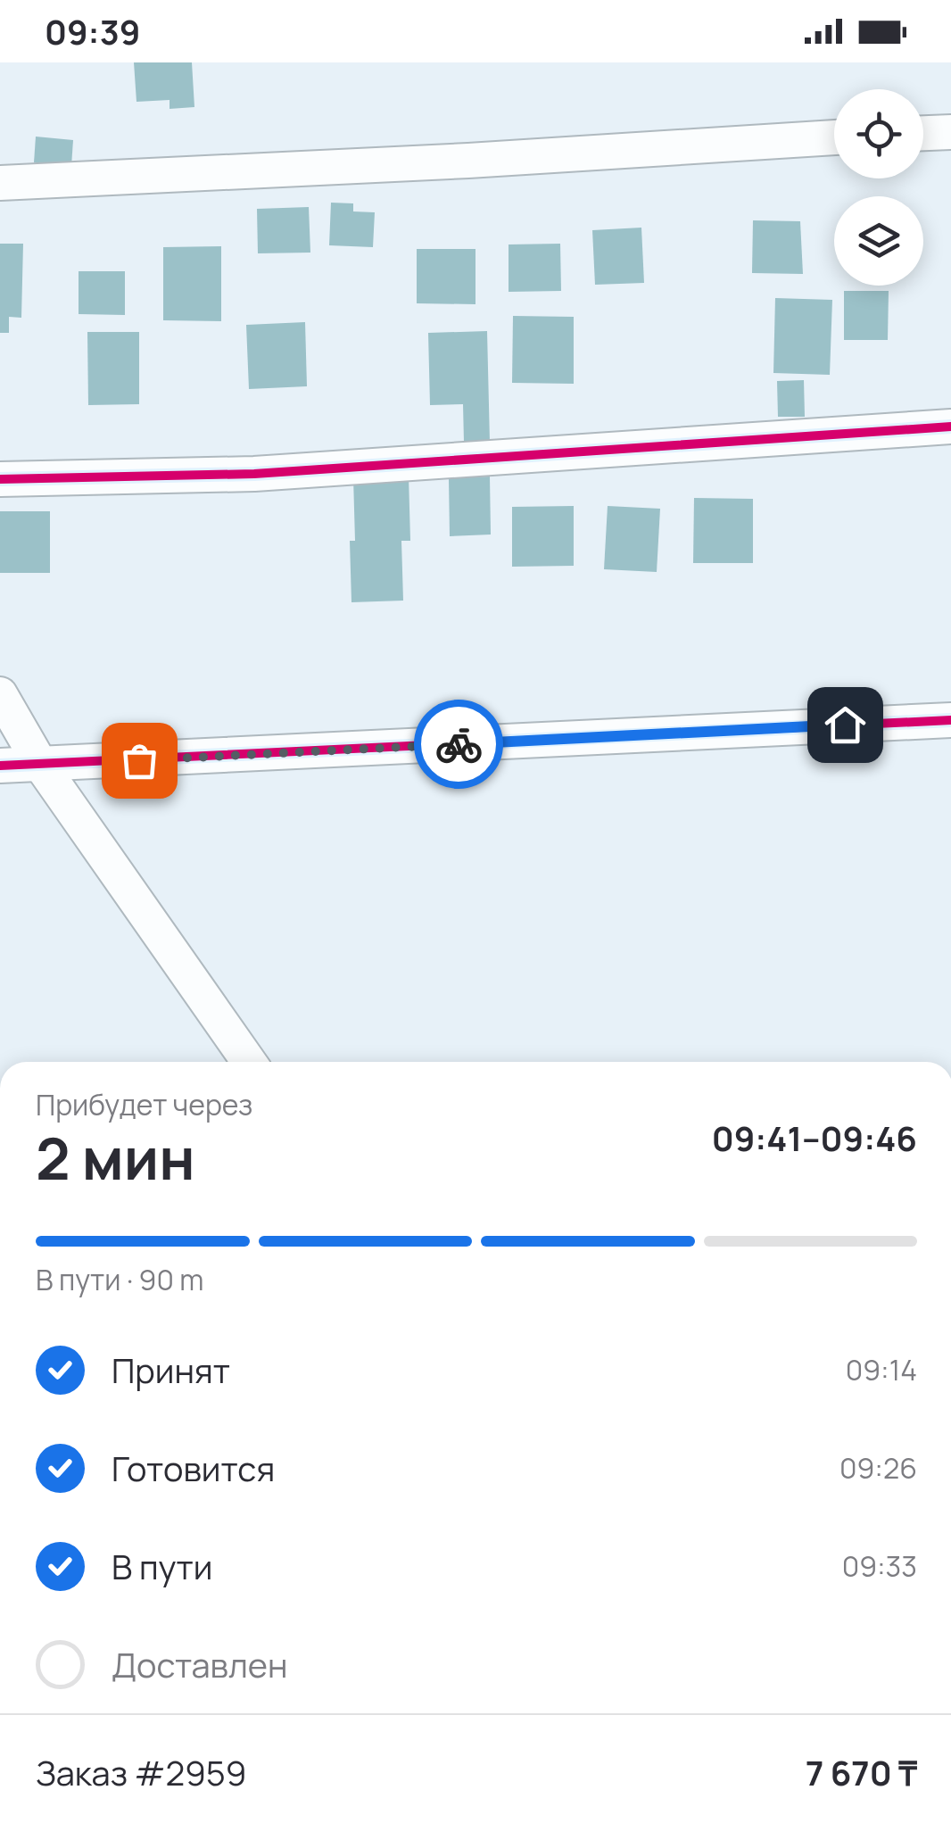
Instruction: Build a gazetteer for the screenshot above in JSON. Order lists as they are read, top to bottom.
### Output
{
  "page": {
    "status": "09:39",
    "heading": ["2 мин", "Прибудет через", "09:41–09:46"],
    "panel": ["Заказ #2959", "7 670 ₸"],
    "bar": "В пути · 90 m",
    "list": [
      ["Принят", "09:14"],
      ["Готовится", "09:26"],
      ["В пути", "09:33"],
      "Доставлен"
    ]
  }
}
